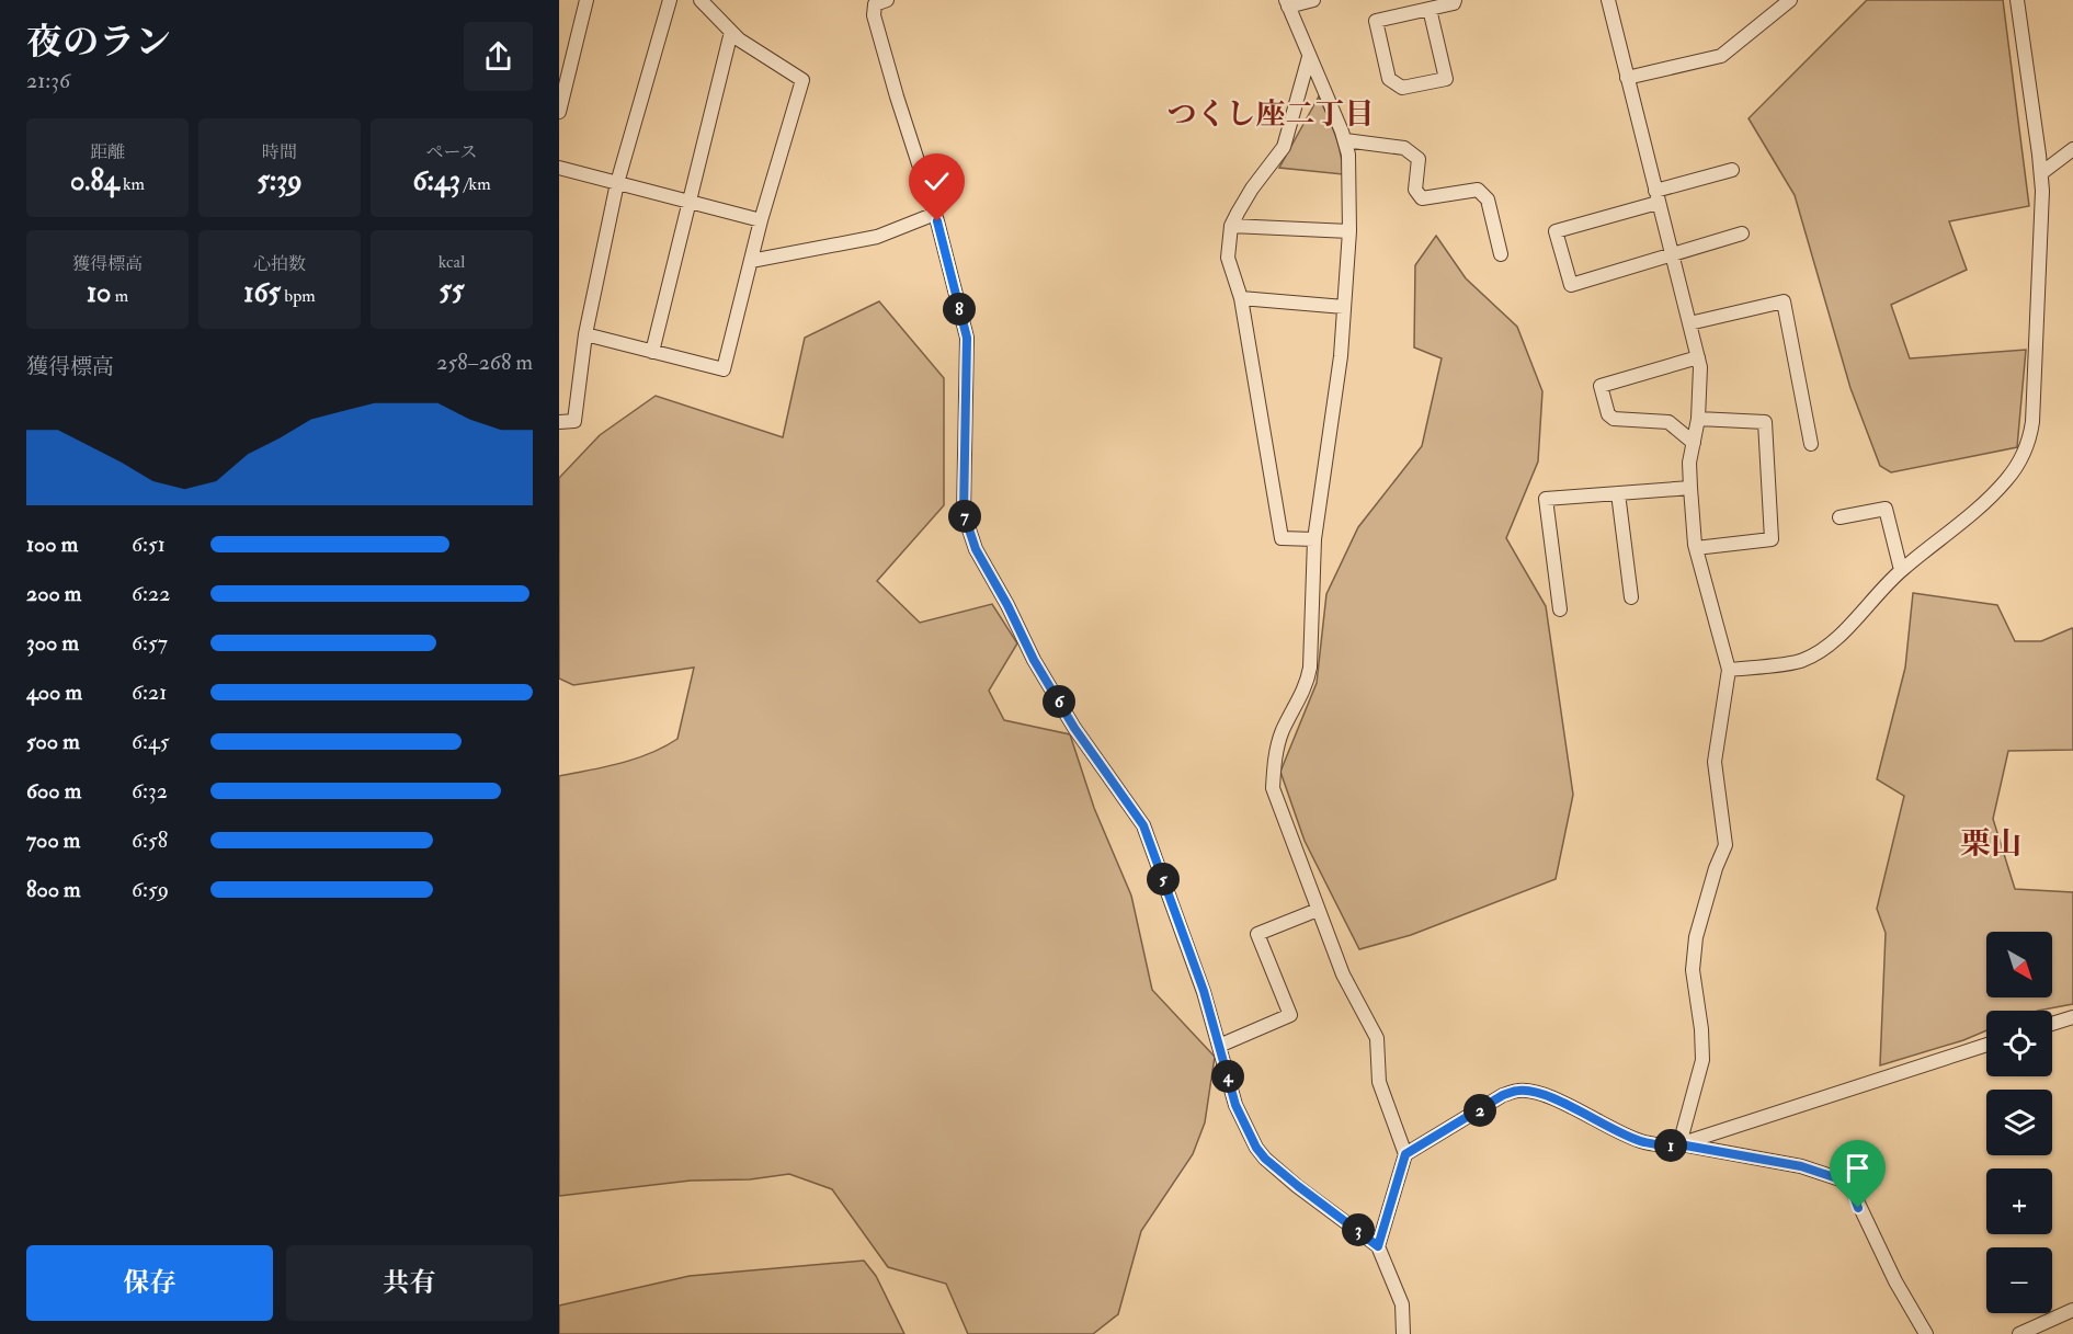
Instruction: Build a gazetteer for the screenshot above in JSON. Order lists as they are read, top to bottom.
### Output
{
  "districts": ["つくし座二丁目", "栗山"],
  "north": "bottom right",
  "page": {
    "heading": ["夜のラン", "21:36"],
    "stats": [
      ["距離", "0.84 km"],
      ["時間", "5:39"],
      ["ペース", "6:43 /km"],
      ["獲得標高", "10 m"],
      ["心拍数", "165 bpm"],
      ["kcal", "55"]
    ],
    "pins": [
      "8",
      "7",
      "6",
      "5",
      "4",
      "2",
      "1",
      "3"
    ],
    "chart": ["獲得標高", "258–268 m"],
    "list": [
      {
        "name": "100 m",
        "note": "6:51"
      },
      {
        "name": "200 m",
        "note": "6:22"
      },
      {
        "name": "300 m",
        "note": "6:57"
      },
      {
        "name": "400 m",
        "note": "6:21"
      },
      {
        "name": "500 m",
        "note": "6:45"
      },
      {
        "name": "600 m",
        "note": "6:32"
      },
      {
        "name": "700 m",
        "note": "6:58"
      },
      {
        "name": "800 m",
        "note": "6:59"
      }
    ],
    "map_buttons": ["+", "−"],
    "buttons": ["保存", "共有"]
  }
}
